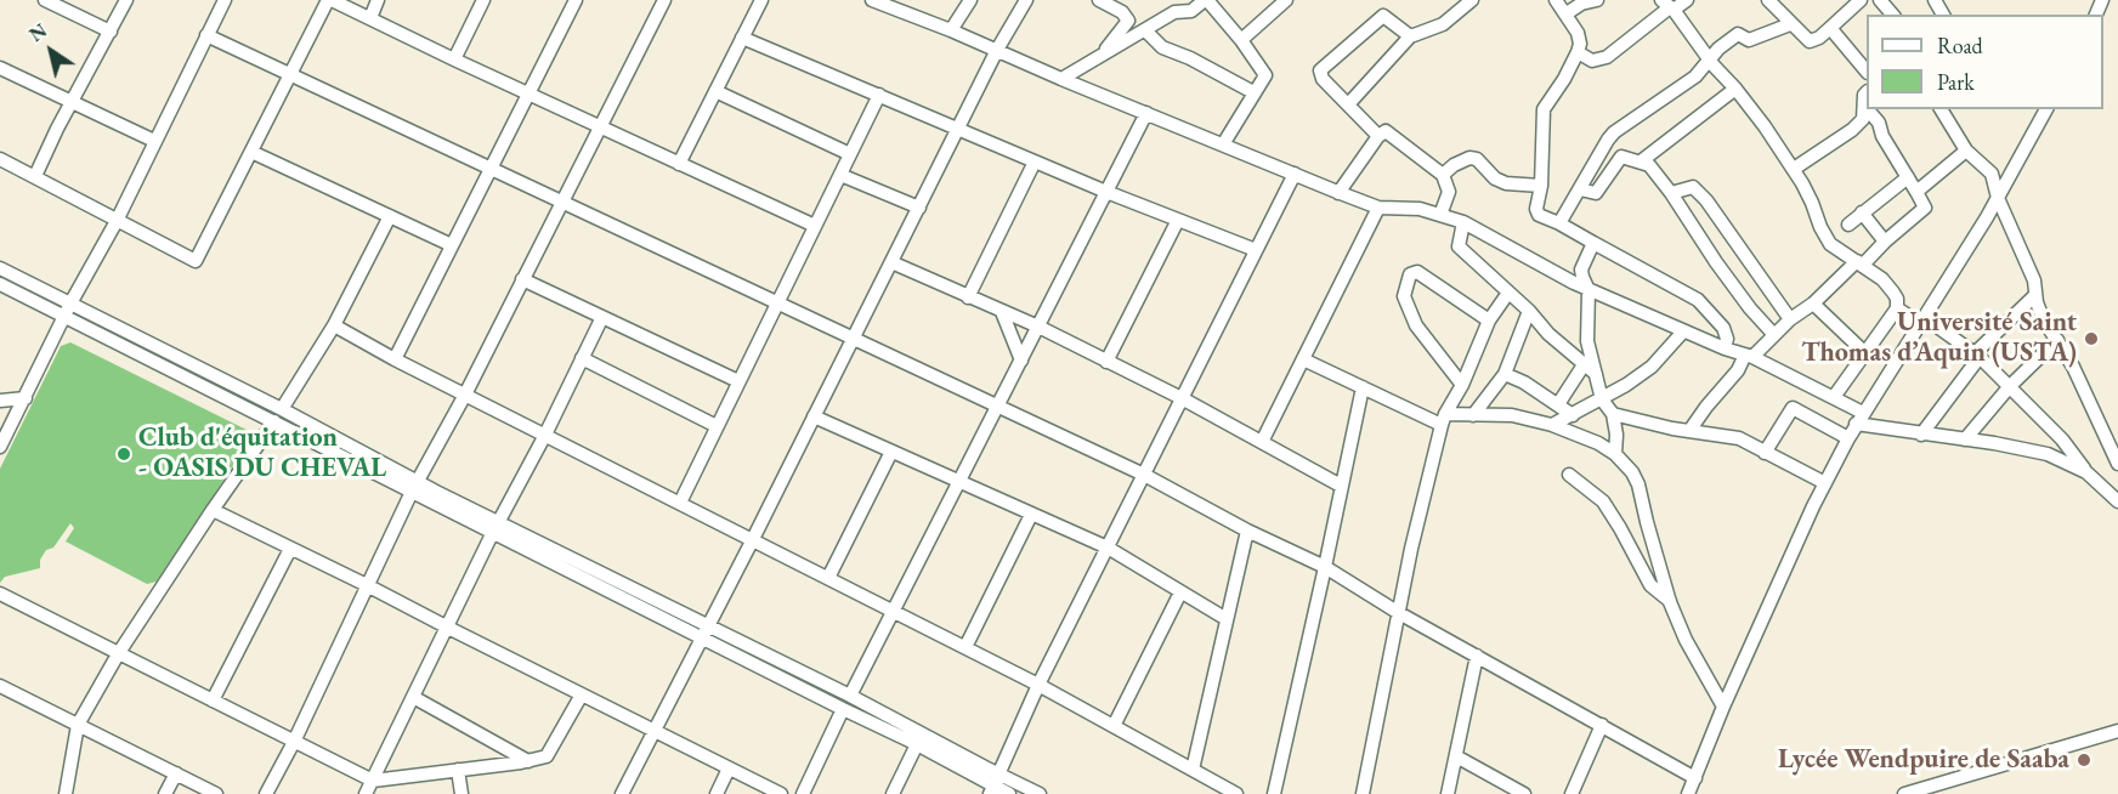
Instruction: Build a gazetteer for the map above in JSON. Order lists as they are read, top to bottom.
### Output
{
  "places": ["Université Saint Thomas d’Aquin (USTA)", "Club d'équitation - OASIS DU CHEVAL", "Lycée Wendpuire de Saaba"],
  "legend": ["Road", "Park"],
  "north": "top left"
}
